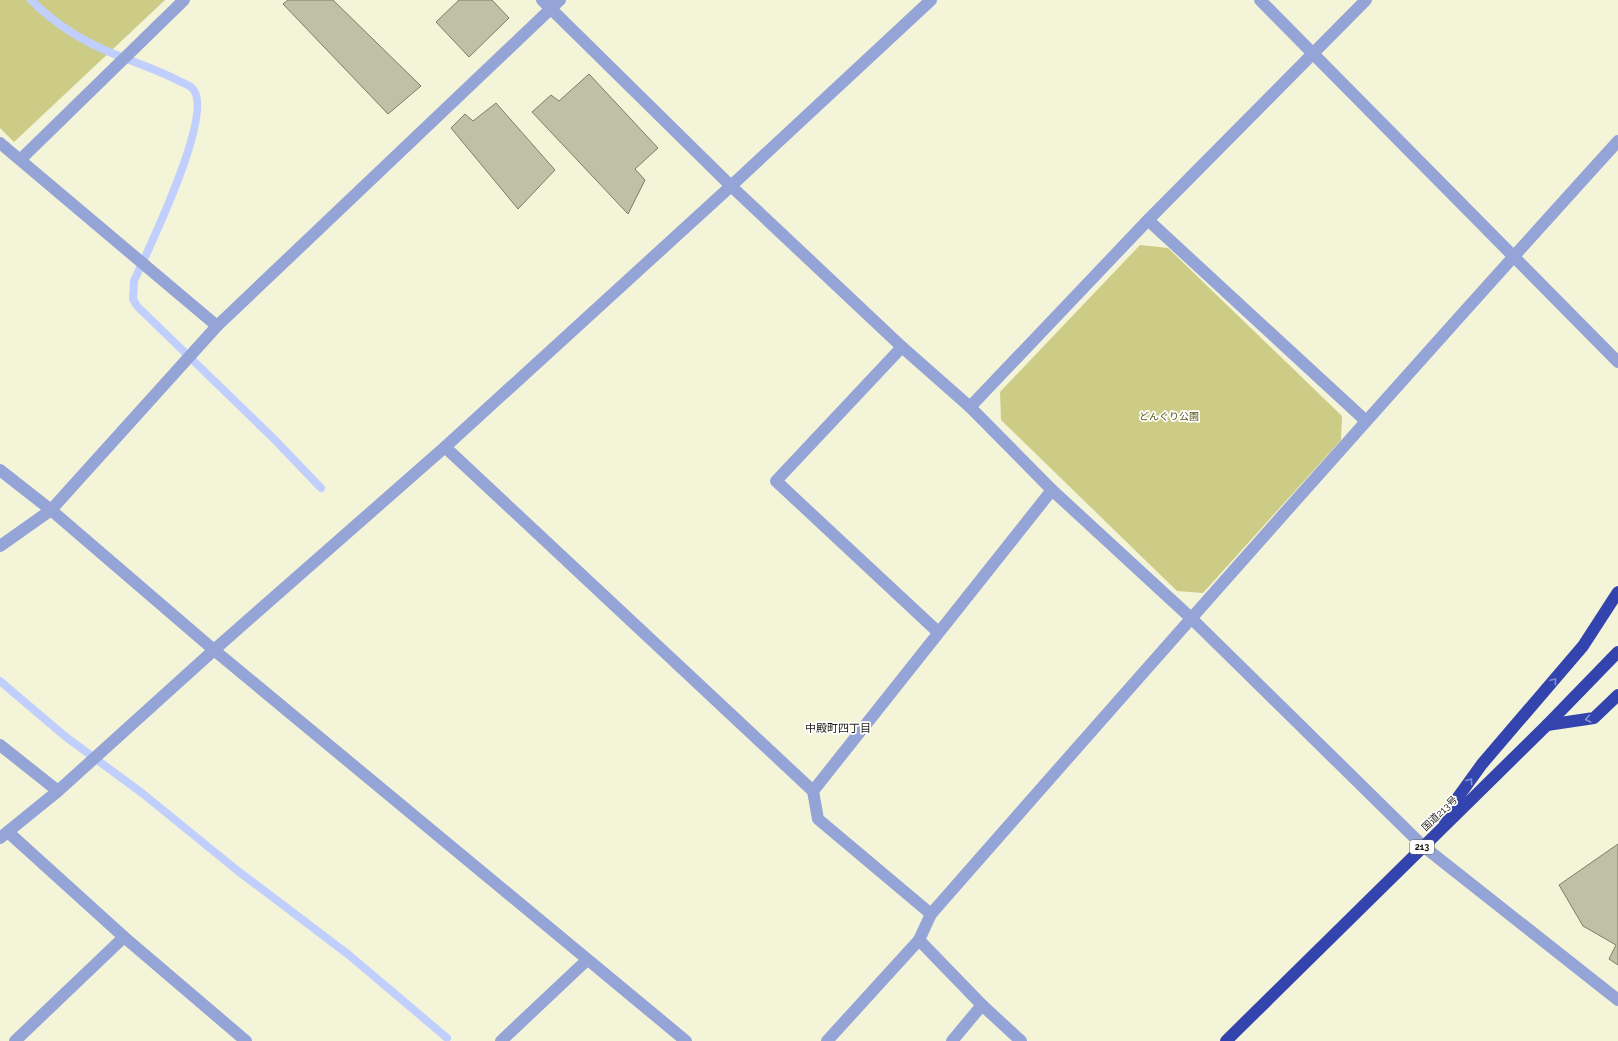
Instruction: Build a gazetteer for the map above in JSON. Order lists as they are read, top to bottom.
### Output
{
  "streets": {
    "highway": ["国道213号", "213"]
  },
  "districts": ["中殿町四丁目"],
  "parks": ["どんぐり公園"]
}
